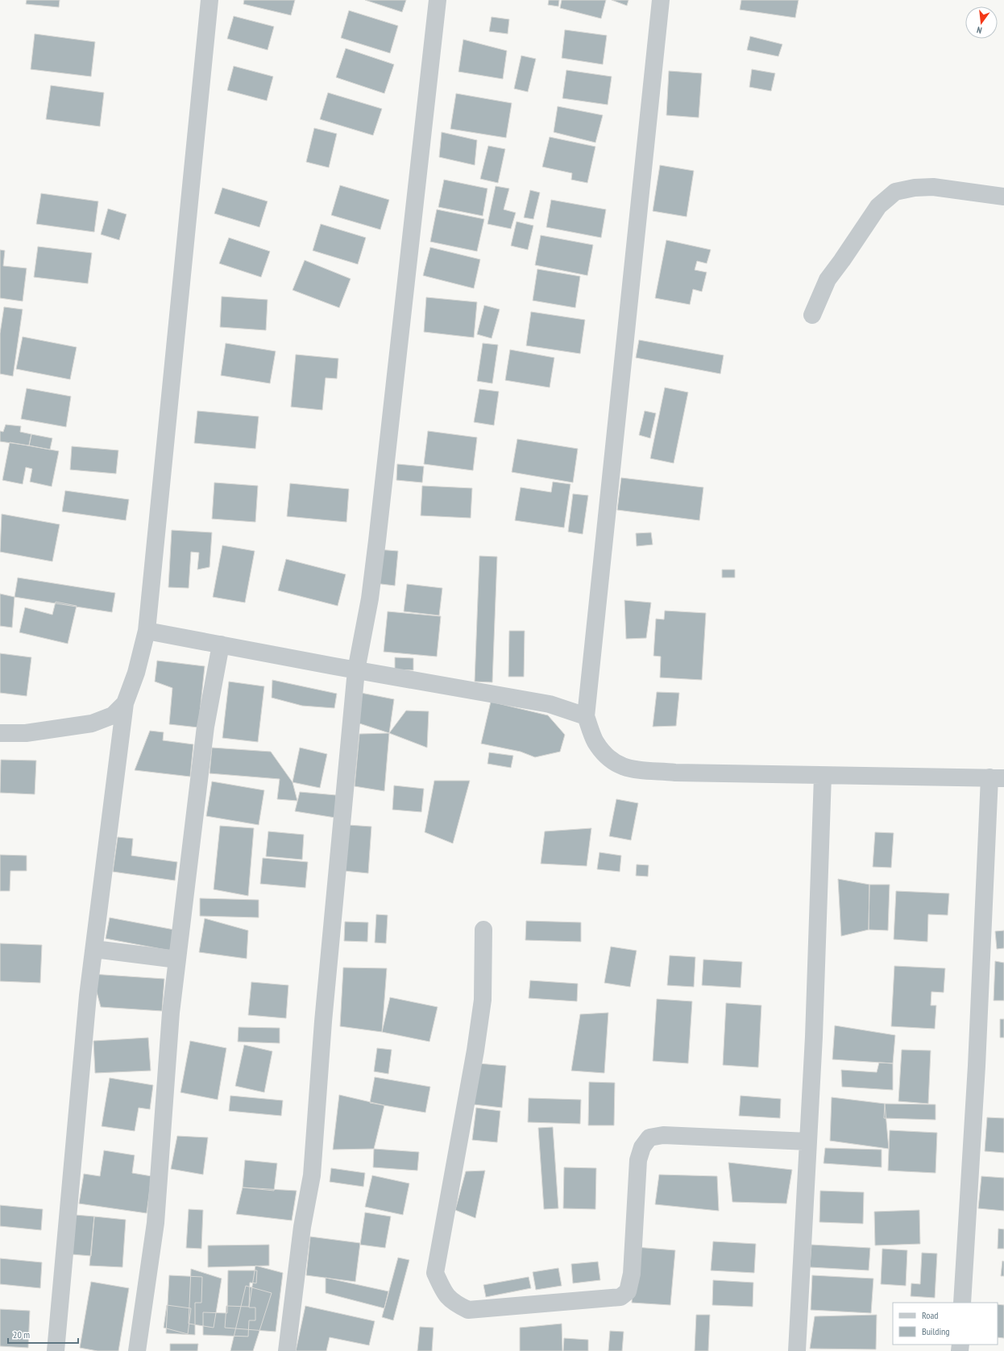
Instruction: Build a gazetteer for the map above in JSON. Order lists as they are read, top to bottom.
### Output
{
  "legend": ["Road", "Building"],
  "scale_bar": "20 m",
  "north": "bottom"
}
